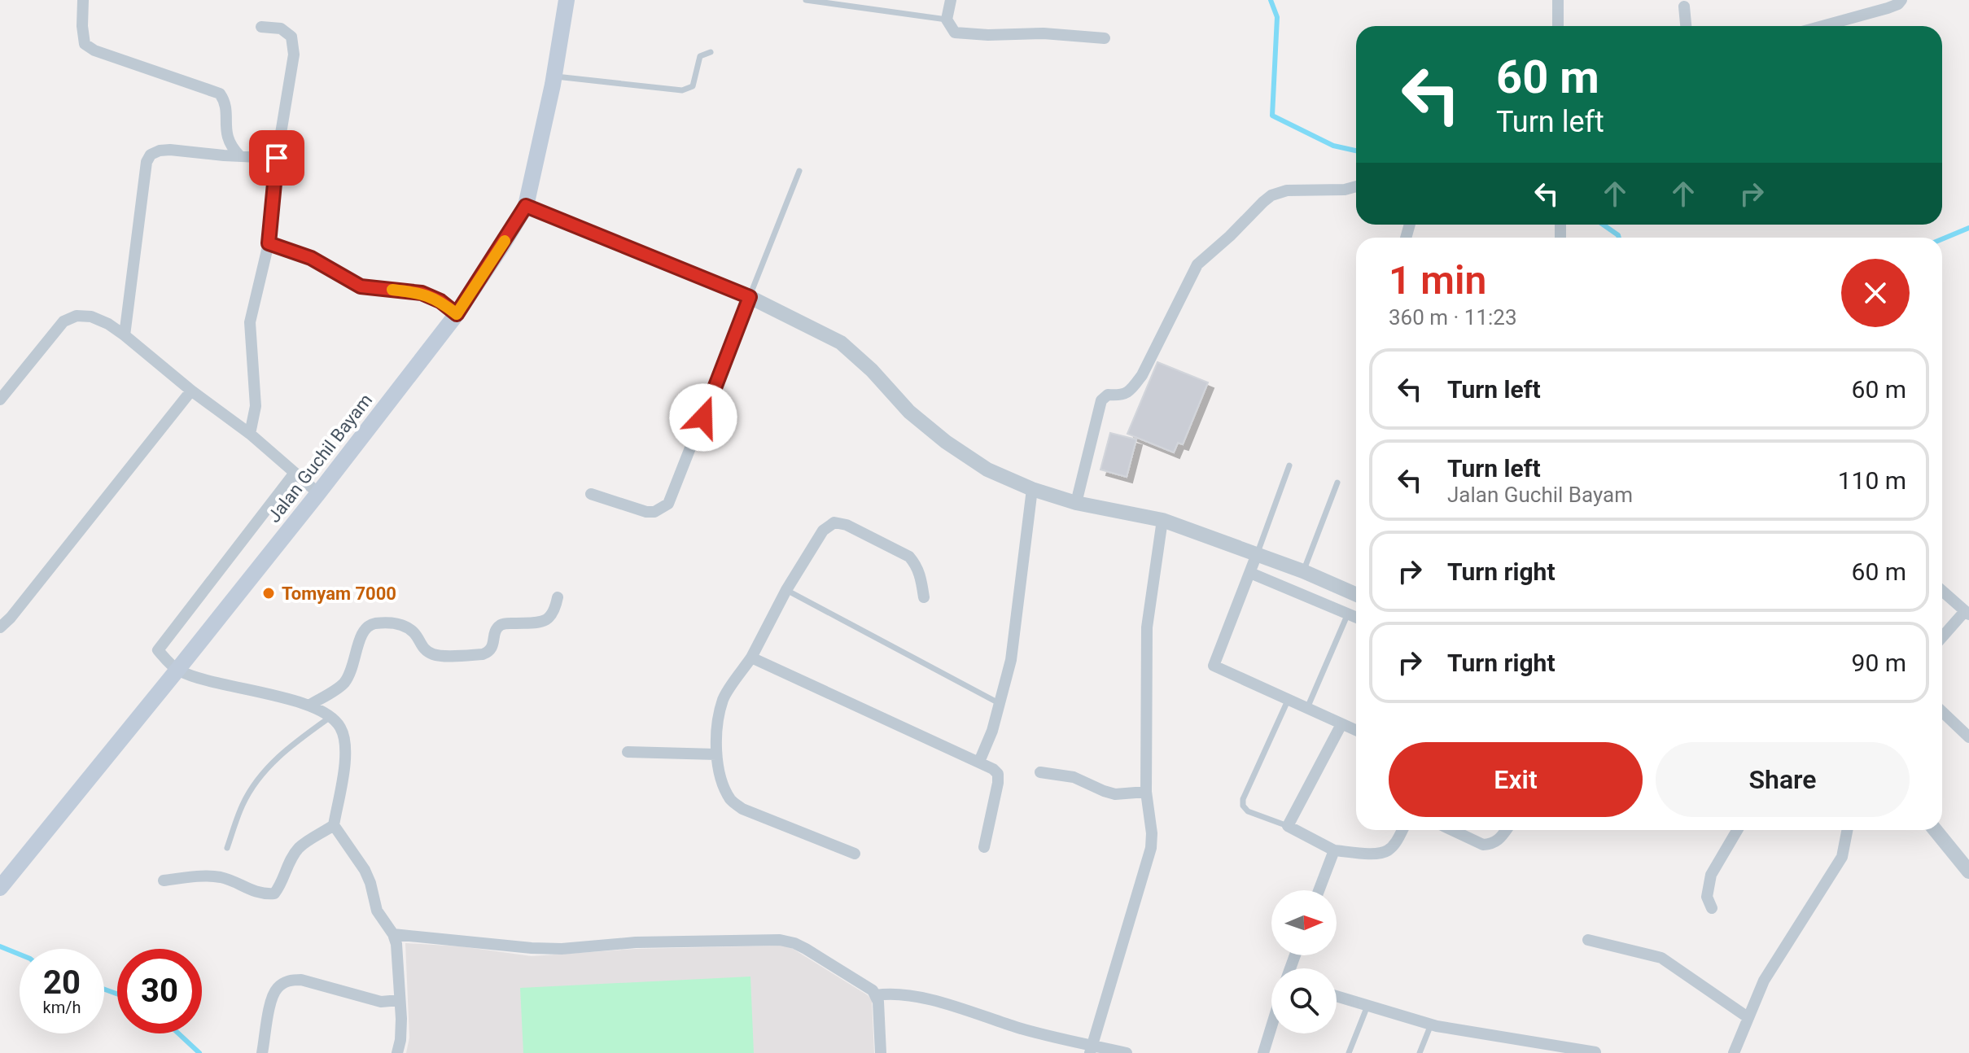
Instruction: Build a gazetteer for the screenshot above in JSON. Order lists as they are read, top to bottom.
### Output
{
  "streets": {
    "main road": ["Jalan Guchil Bayam"]
  },
  "places": ["Tomyam 7000"],
  "north": "right",
  "page": {
    "turn": ["60 m", "Turn left"],
    "heading": ["1 min", "360 m · 11:23"],
    "list": [
      {
        "name": "Turn left",
        "value": "60 m"
      },
      {
        "name": "Turn left",
        "note": "Jalan Guchil Bayam",
        "value": "110 m"
      },
      {
        "name": "Turn right",
        "value": "60 m"
      },
      {
        "name": "Turn right",
        "value": "90 m"
      }
    ],
    "buttons": ["Exit", "Share"],
    "speed": "20 km/h",
    "limit": "30"
  }
}
